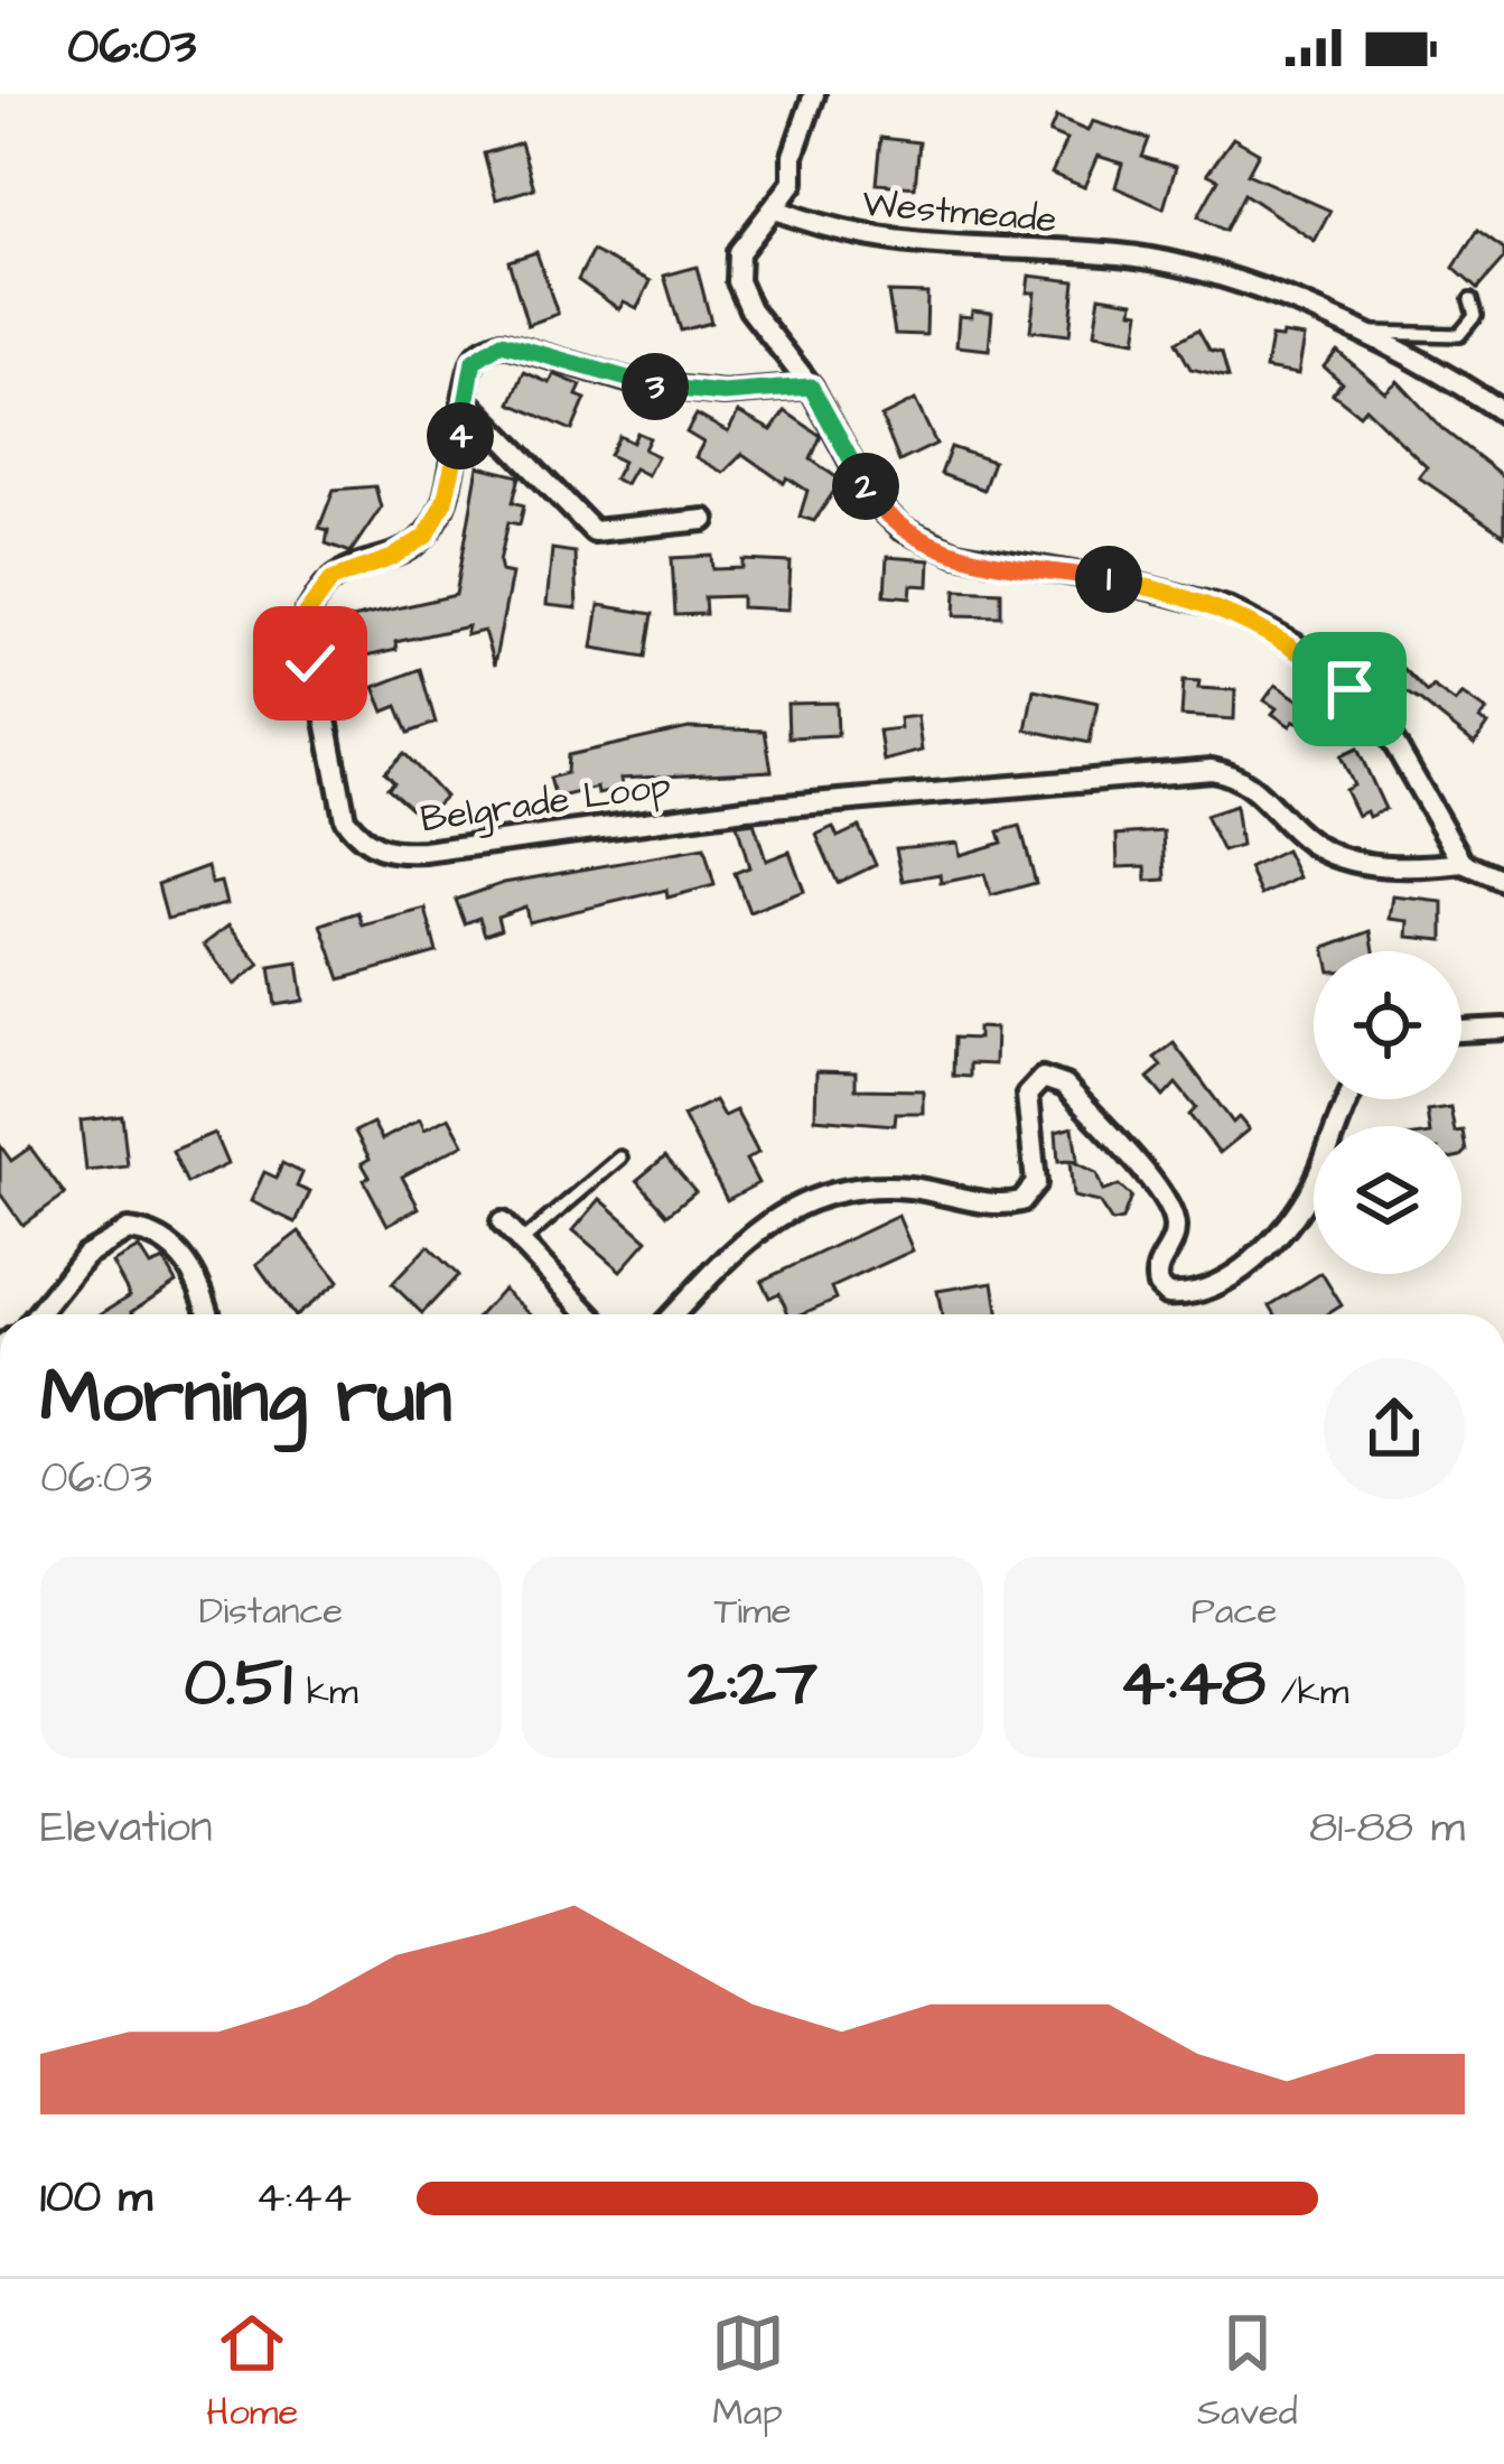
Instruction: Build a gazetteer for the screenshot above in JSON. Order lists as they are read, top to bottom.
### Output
{
  "streets": {
    "street": ["Westmeade", "Belgrade Loop"]
  },
  "page": {
    "status": "06:03",
    "pins": [
      "3",
      "4",
      "2",
      "1"
    ],
    "heading": ["Morning run", "06:03"],
    "stats": [
      ["Distance", "0.51 km"],
      ["Time", "2:27"],
      ["Pace", "4:48 /km"]
    ],
    "chart": ["Elevation", "81–88 m"],
    "list": [
      {
        "name": "100 m",
        "note": "4:44"
      }
    ],
    "tabs": ["Home", "Map", "Saved"]
  }
}
